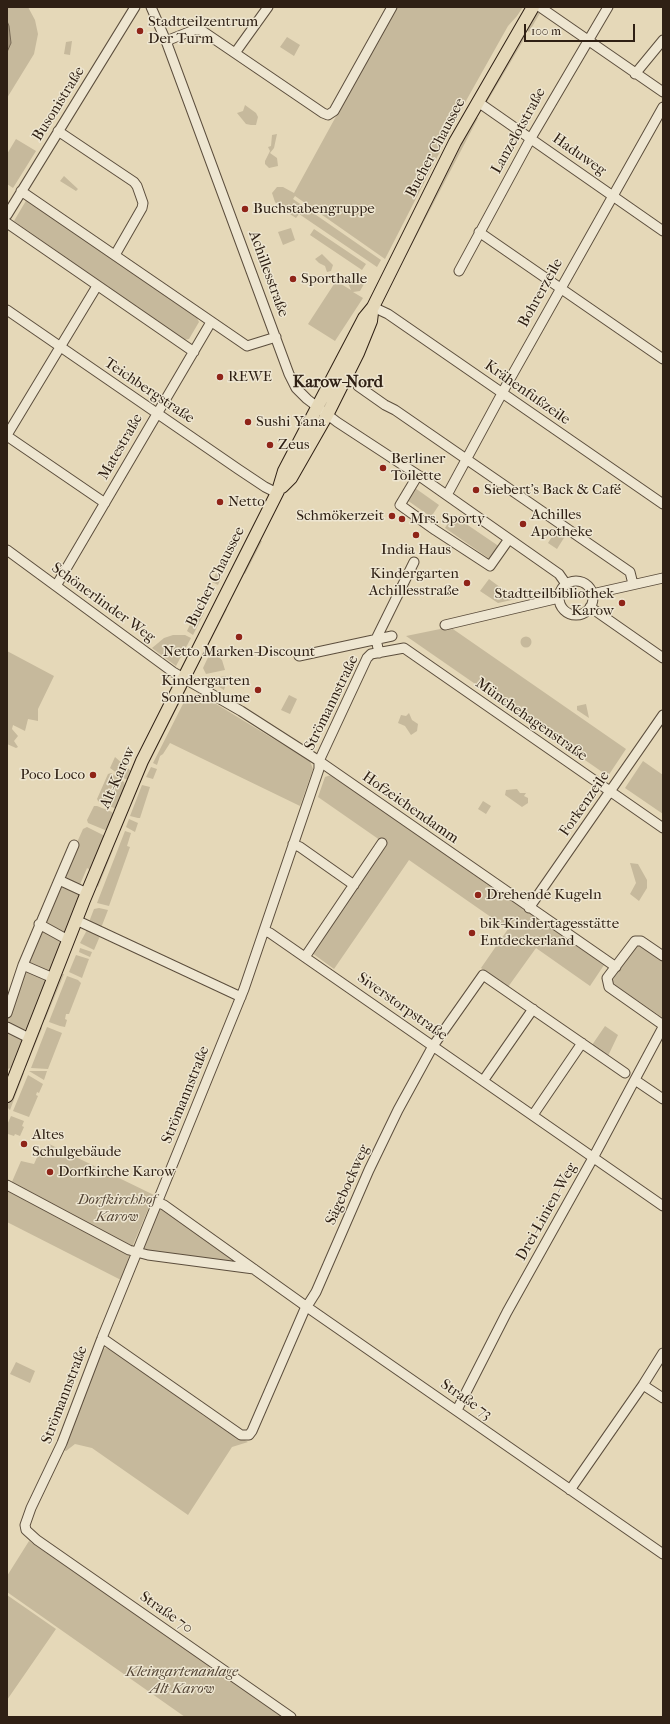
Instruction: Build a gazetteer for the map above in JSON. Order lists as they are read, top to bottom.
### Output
{
  "streets": {
    "main road": ["Bucher Chaussee", "Alt-Karow"],
    "street": [
      "Busonistraße",
      "Lanzelotstraße",
      "Haduweg",
      "Achillesstraße",
      "Bohrerzeile",
      "Teichbergstraße",
      "Krähenfußzeile",
      "Matestraße",
      "Schönerlinder Weg",
      "Strömannstraße",
      "Münchehagenstraße",
      "Forkenzeile",
      "Hofzeichendamm",
      "Siverstorpstraße",
      "Sägebockweg",
      "Drei-Linien-Weg",
      "Straße 73",
      "Straße 70"
    ]
  },
  "crossings": [
    ["Lanzelotstraße", "Haduweg"],
    ["Bucher Chaussee", "Haduweg"],
    ["Bucher Chaussee", "Achillesstraße"],
    ["Bucher Chaussee", "Teichbergstraße"],
    ["Bucher Chaussee", "Krähenfußzeile"],
    ["Bucher Chaussee", "Schönerlinder Weg"],
    ["Bucher Chaussee", "Alt-Karow"],
    ["Bucher Chaussee", "Hofzeichendamm"],
    ["Haduweg", "Bohrerzeile"],
    ["Achillesstraße", "Bohrerzeile"],
    ["Bohrerzeile", "Krähenfußzeile"],
    ["Teichbergstraße", "Matestraße"],
    ["Matestraße", "Schönerlinder Weg"],
    ["Schönerlinder Weg", "Alt-Karow"],
    ["Schönerlinder Weg", "Hofzeichendamm"],
    ["Strömannstraße", "Münchehagenstraße"],
    ["Strömannstraße", "Hofzeichendamm"],
    ["Strömannstraße", "Siverstorpstraße"],
    ["Strömannstraße", "Sägebockweg"],
    ["Strömannstraße", "Straße 73"],
    ["Strömannstraße", "Straße 70"],
    ["Münchehagenstraße", "Forkenzeile"],
    ["Alt-Karow", "Hofzeichendamm"],
    ["Forkenzeile", "Hofzeichendamm"],
    ["Siverstorpstraße", "Sägebockweg"],
    ["Siverstorpstraße", "Drei-Linien-Weg"],
    ["Sägebockweg", "Straße 73"],
    ["Drei-Linien-Weg", "Straße 73"]
  ],
  "districts": ["Karow-Nord"],
  "parks": ["Dorfkirchhof Karow", "Kleingartenanlage Alt Karow"],
  "places": [
    "Stadtteilzentrum Der Turm",
    "Buchstabengruppe",
    "Sporthalle",
    "REWE",
    "Sushi Yana",
    "Zeus",
    "Berliner Toilette",
    "Siebert’s Back & Café",
    "Netto",
    "Schmökerzeit",
    "Mrs. Sporty",
    "Achilles Apotheke",
    "India Haus",
    "Kindergarten Achillesstraße",
    "Stadtteilbibliothek Karow",
    "Netto Marken-Discount",
    "Kindergarten Sonnenblume",
    "Poco Loco",
    "Drehende Kugeln",
    "bik-Kindertagesstätte Entdeckerland",
    "Altes Schulgebäude",
    "Dorfkirche Karow"
  ],
  "scale_bar": "100 m"
}
